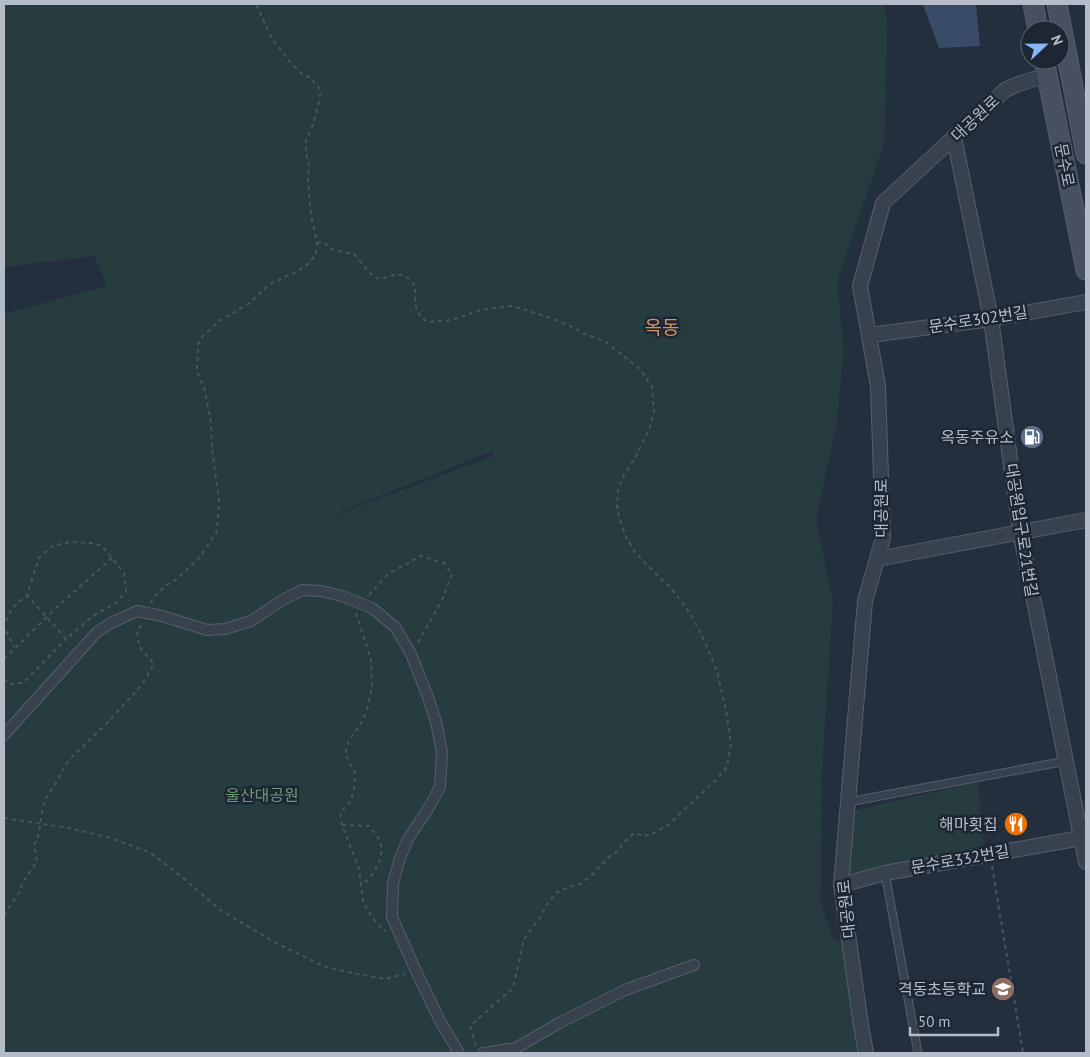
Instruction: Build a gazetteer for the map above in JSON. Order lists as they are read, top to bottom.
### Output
{
  "streets": {
    "main road": ["문수로"],
    "street": [
      "대공원로",
      "문수로302번길",
      "대공원입구로21번길",
      "문수로332번길"
    ]
  },
  "crossings": [
    ["대공원로", "문수로302번길"],
    ["대공원로", "대공원입구로21번길"],
    ["대공원로", "문수로332번길"],
    ["문수로302번길", "대공원입구로21번길"],
    ["대공원입구로21번길", "문수로332번길"]
  ],
  "districts": ["옥동"],
  "parks": ["울산대공원"],
  "places": {
    "fuel station": ["옥동주유소"],
    "restaurant": ["해마횟집"],
    "school or university": ["격동초등학교"]
  },
  "scale_bar": "50 m",
  "north": "right"
}
